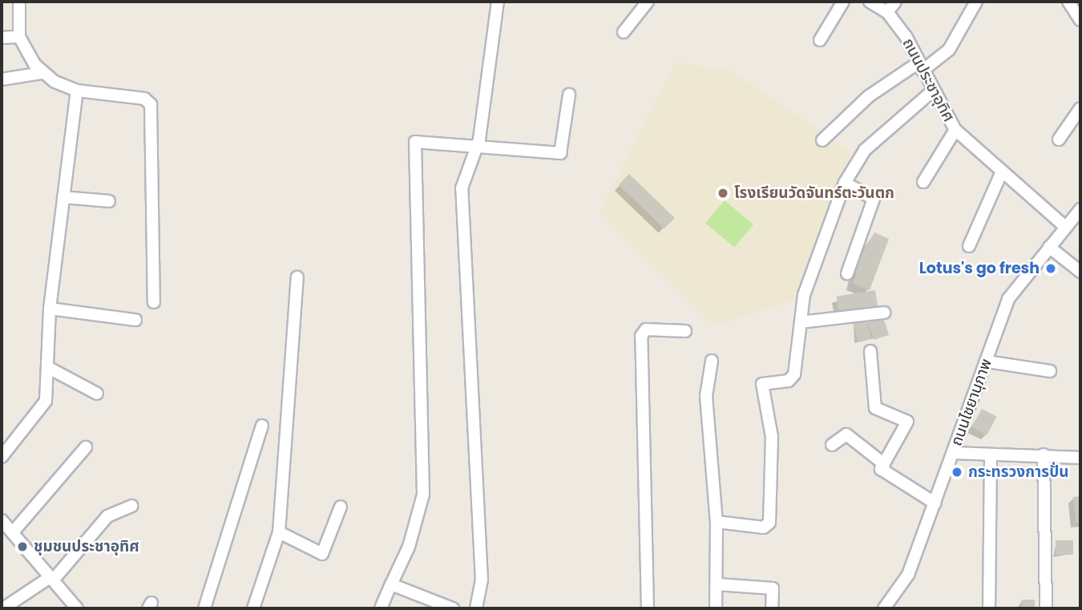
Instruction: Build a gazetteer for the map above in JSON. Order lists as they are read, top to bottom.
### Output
{
  "streets": {
    "street": ["ถนนประชาอุทิศ", "ถนนไชยานุภาพ"]
  },
  "crossings": [
    ["ถนนประชาอุทิศ", "ถนนไชยานุภาพ"]
  ],
  "places": [
    "โรงเรียนวัดจันทร์ตะวันตก",
    "Lotus's go fresh",
    "กระทรวงการปั่น",
    "ชุมชนประชาอุทิศ"
  ]
}
